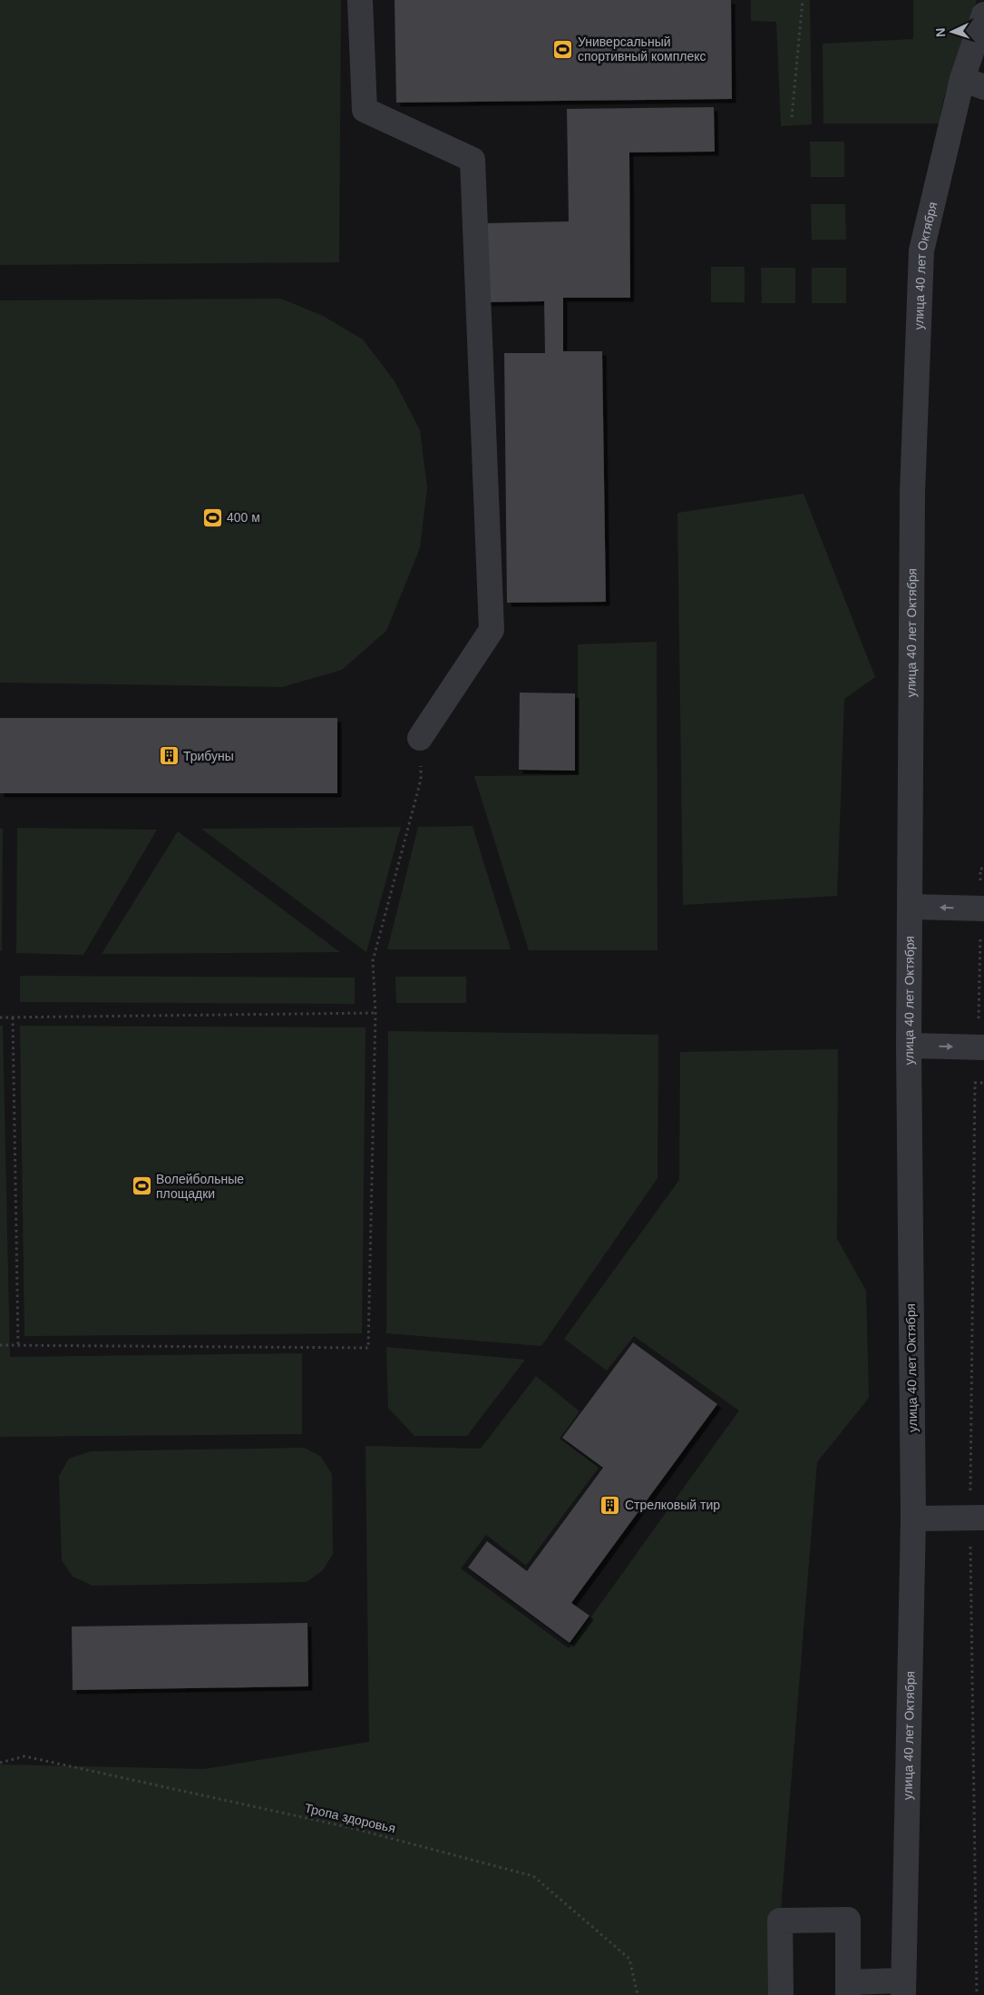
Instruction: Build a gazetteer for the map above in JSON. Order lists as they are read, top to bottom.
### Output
{
  "streets": {
    "street": ["улица 40 лет Октября"],
    "path": ["Тропа здоровья"]
  },
  "places": {
    "sports": ["Универсальный спортивный комплекс", "400 м", "Волейбольные площадки"],
    "building": ["Трибуны", "Стрелковый тир"]
  },
  "north": "left"
}
